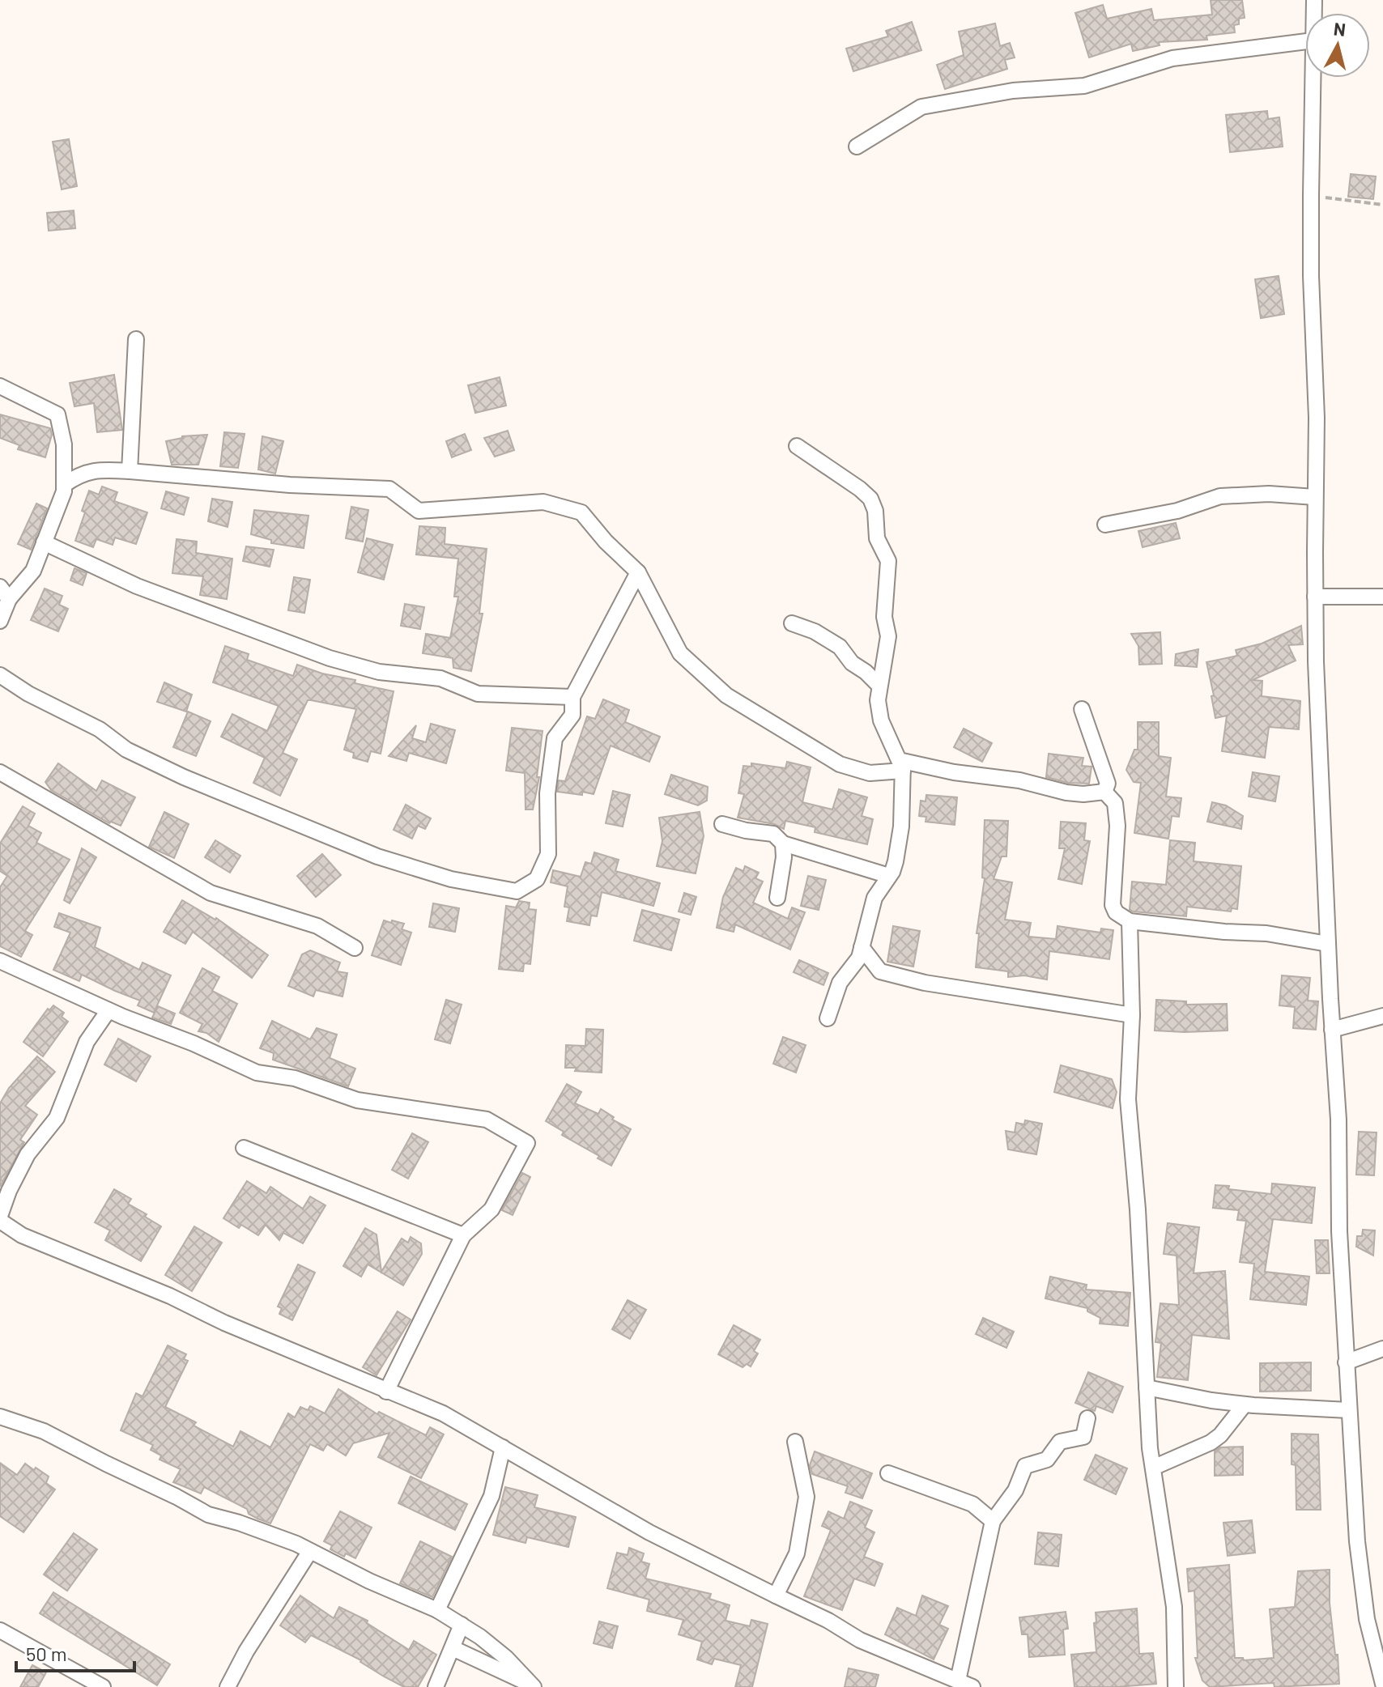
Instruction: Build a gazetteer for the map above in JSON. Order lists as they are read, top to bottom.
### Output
{
  "scale_bar": "50 m",
  "north": "top"
}
